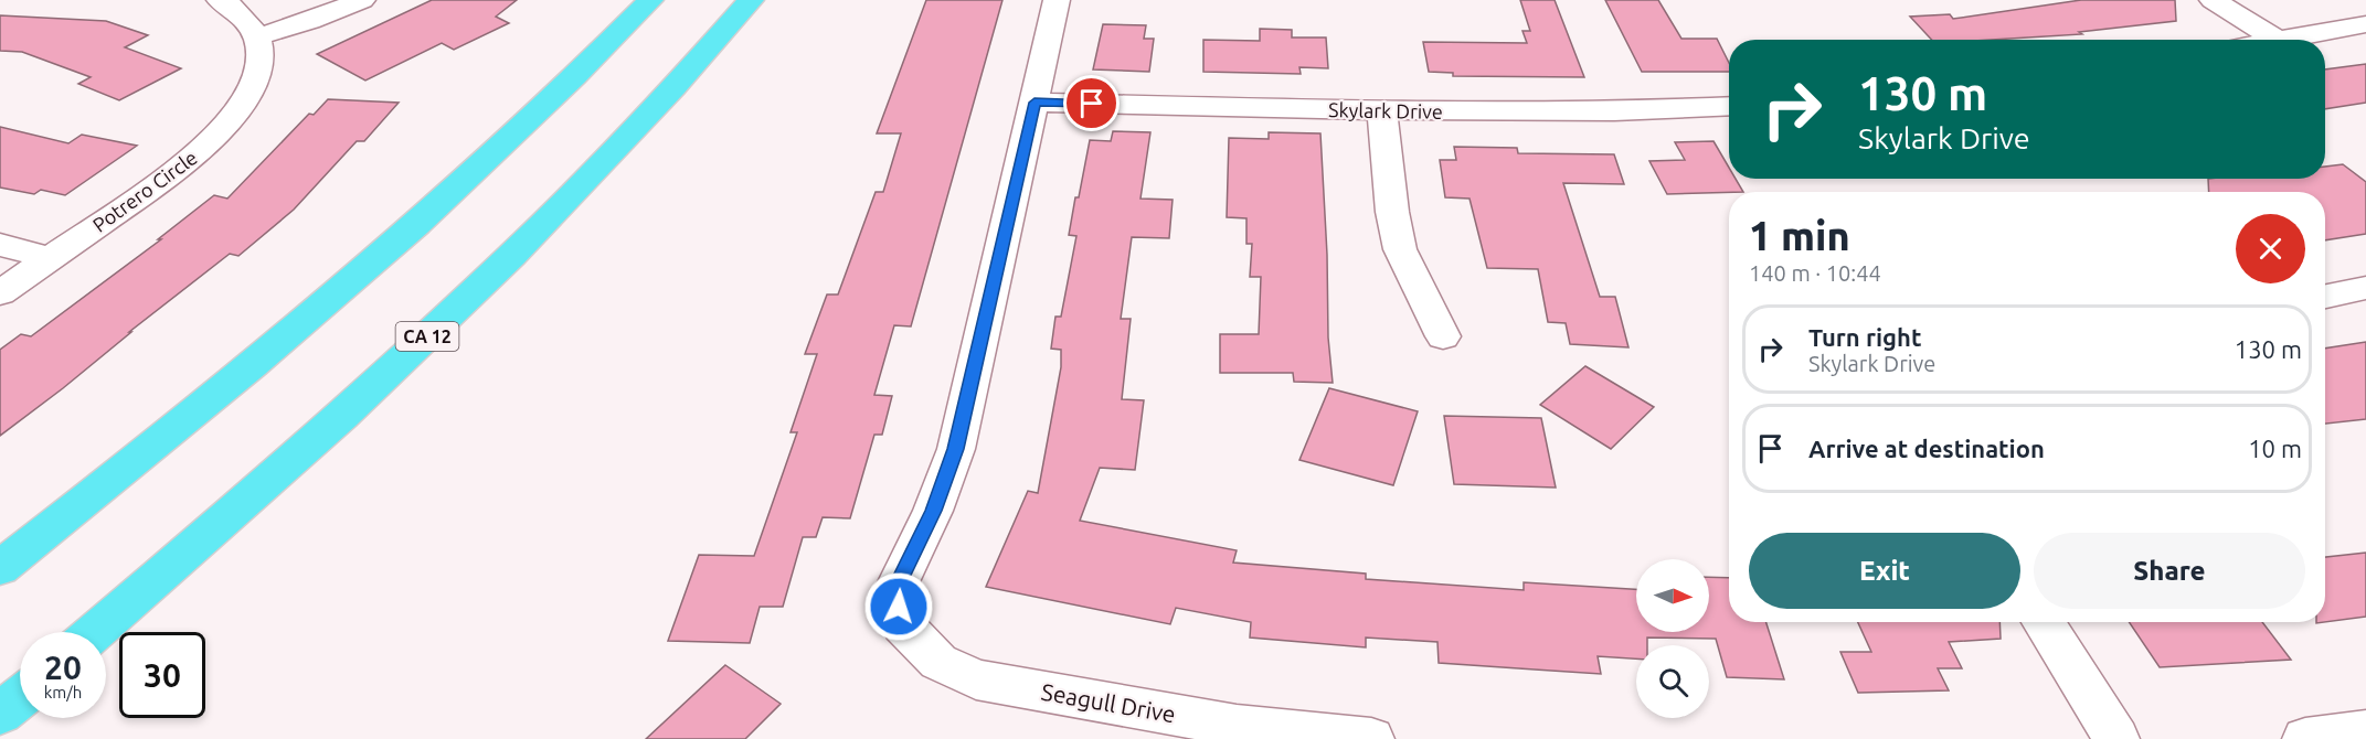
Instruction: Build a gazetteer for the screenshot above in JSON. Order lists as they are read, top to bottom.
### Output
{
  "streets": {
    "highway": ["CA 12"],
    "street": ["Skylark Drive", "Potrero Circle", "Seagull Drive"]
  },
  "crossings": [
    ["Skylark Drive", "Seagull Drive"]
  ],
  "north": "right",
  "page": {
    "turn": ["130 m", "Skylark Drive"],
    "heading": ["1 min", "140 m · 10:44"],
    "list": [
      {
        "name": "Turn right",
        "note": "Skylark Drive",
        "value": "130 m"
      },
      {
        "name": "Arrive at destination",
        "value": "10 m"
      }
    ],
    "buttons": ["Exit", "Share"],
    "speed": "20 km/h",
    "limit": "30"
  }
}
